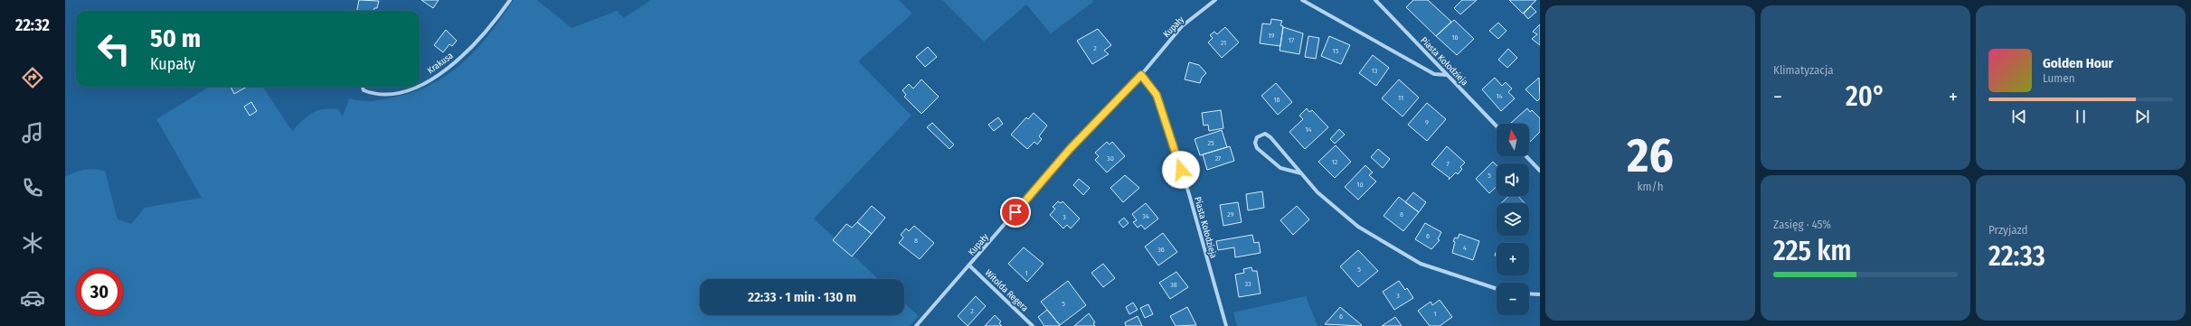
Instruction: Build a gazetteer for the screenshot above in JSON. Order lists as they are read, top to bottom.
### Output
{
  "streets": {
    "street": [
      "Kupały",
      "Piasta Kołodzieja",
      "Krakusa",
      "Witolda Regera"
    ]
  },
  "crossings": [
    ["Kupały", "Piasta Kołodzieja"],
    ["Kupały", "Witolda Regera"]
  ],
  "house_numbers": [
    "19",
    "16",
    "17",
    "21",
    "2",
    "15",
    "13",
    "14",
    "11",
    "16",
    "9",
    "14",
    "25",
    "30",
    "27",
    "12",
    "7",
    "5",
    "10",
    "29",
    "8",
    "34",
    "3",
    "6",
    "8",
    "4",
    "36",
    "5",
    "1",
    "33",
    "38",
    "3",
    "5",
    "2",
    "1",
    "6"
  ],
  "north": "top",
  "page": {
    "tabs": "22:32",
    "tile": [
      ["26", "km/h"],
      "Klimatyzacja",
      ["Zasięg · 45%", "225 km"],
      ["Przyjazd", "22:33"]
    ],
    "turn": ["50 m", "Kupały"],
    "song": ["Golden Hour", "Lumen"],
    "heat": ["−", "20°", "+"],
    "map_buttons": ["+", "−"],
    "limit": "30",
    "trip": "22:33 · 1 min · 130 m"
  }
}
